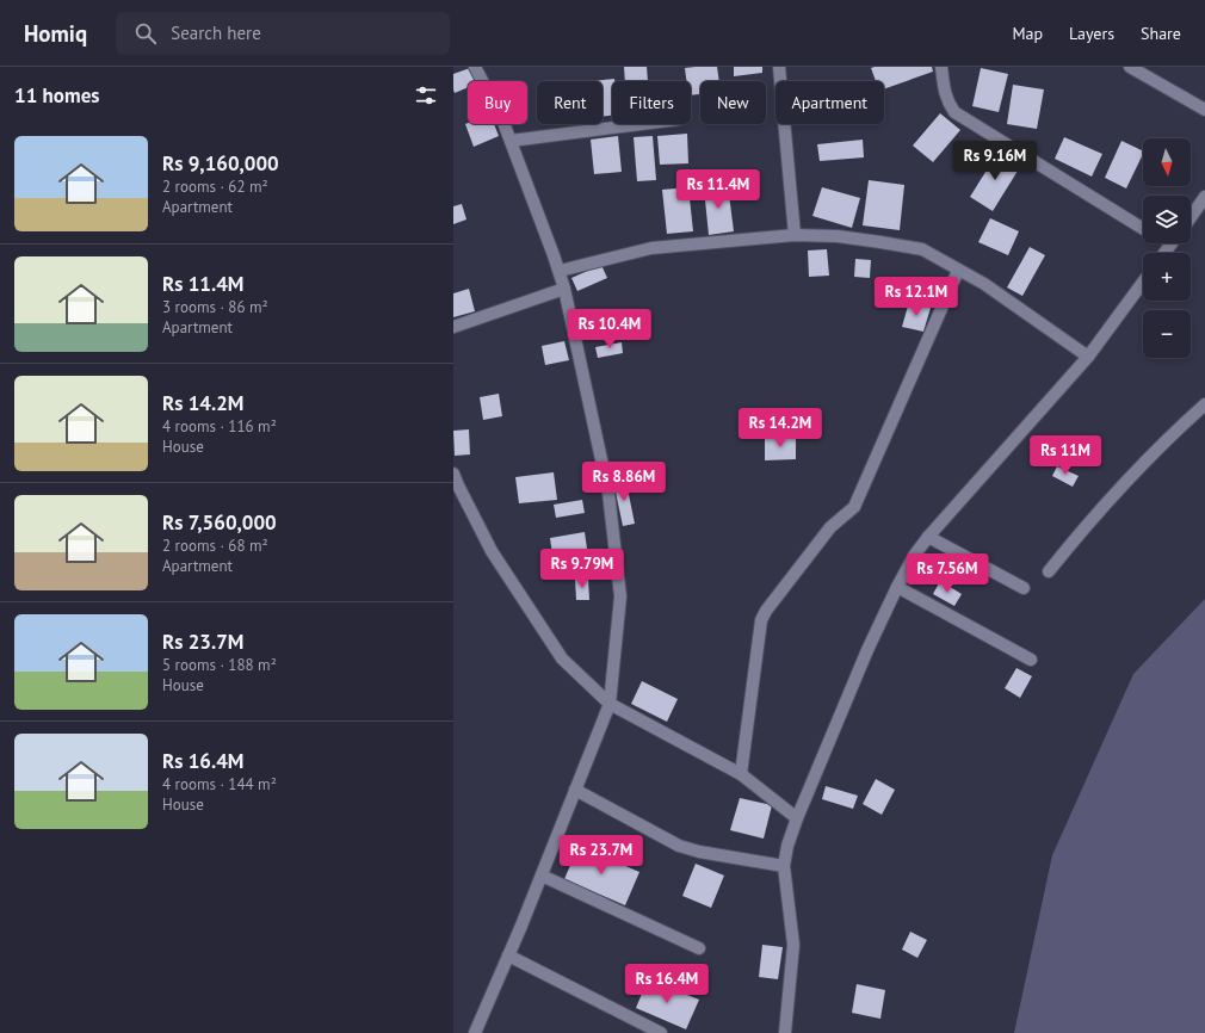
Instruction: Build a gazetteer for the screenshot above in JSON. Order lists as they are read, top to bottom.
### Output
{
  "north": "bottom",
  "page": {
    "header": "Homiq",
    "search": "Search here",
    "nav": ["Map", "Layers", "Share"],
    "heading": "11 homes",
    "chip": [
      "Buy",
      "Rent",
      "Filters",
      "New",
      "Apartment"
    ],
    "list": [
      {
        "name": "Rs 9,160,000",
        "note": "2 rooms · 62 m² · Apartment"
      },
      {
        "name": "Rs 11.4M",
        "note": "3 rooms · 86 m² · Apartment"
      },
      {
        "name": "Rs 14.2M",
        "note": "4 rooms · 116 m² · House"
      },
      {
        "name": "Rs 7,560,000",
        "note": "2 rooms · 68 m² · Apartment"
      },
      {
        "name": "Rs 23.7M",
        "note": "5 rooms · 188 m² · House"
      },
      {
        "name": "Rs 16.4M",
        "note": "4 rooms · 144 m² · House"
      }
    ],
    "map_buttons": ["+", "−"],
    "price": [
      "Rs 9.16M",
      "Rs 11.4M",
      "Rs 12.1M",
      "Rs 10.4M",
      "Rs 14.2M",
      "Rs 11M",
      "Rs 8.86M",
      "Rs 9.79M",
      "Rs 7.56M",
      "Rs 23.7M",
      "Rs 16.4M"
    ]
  }
}
